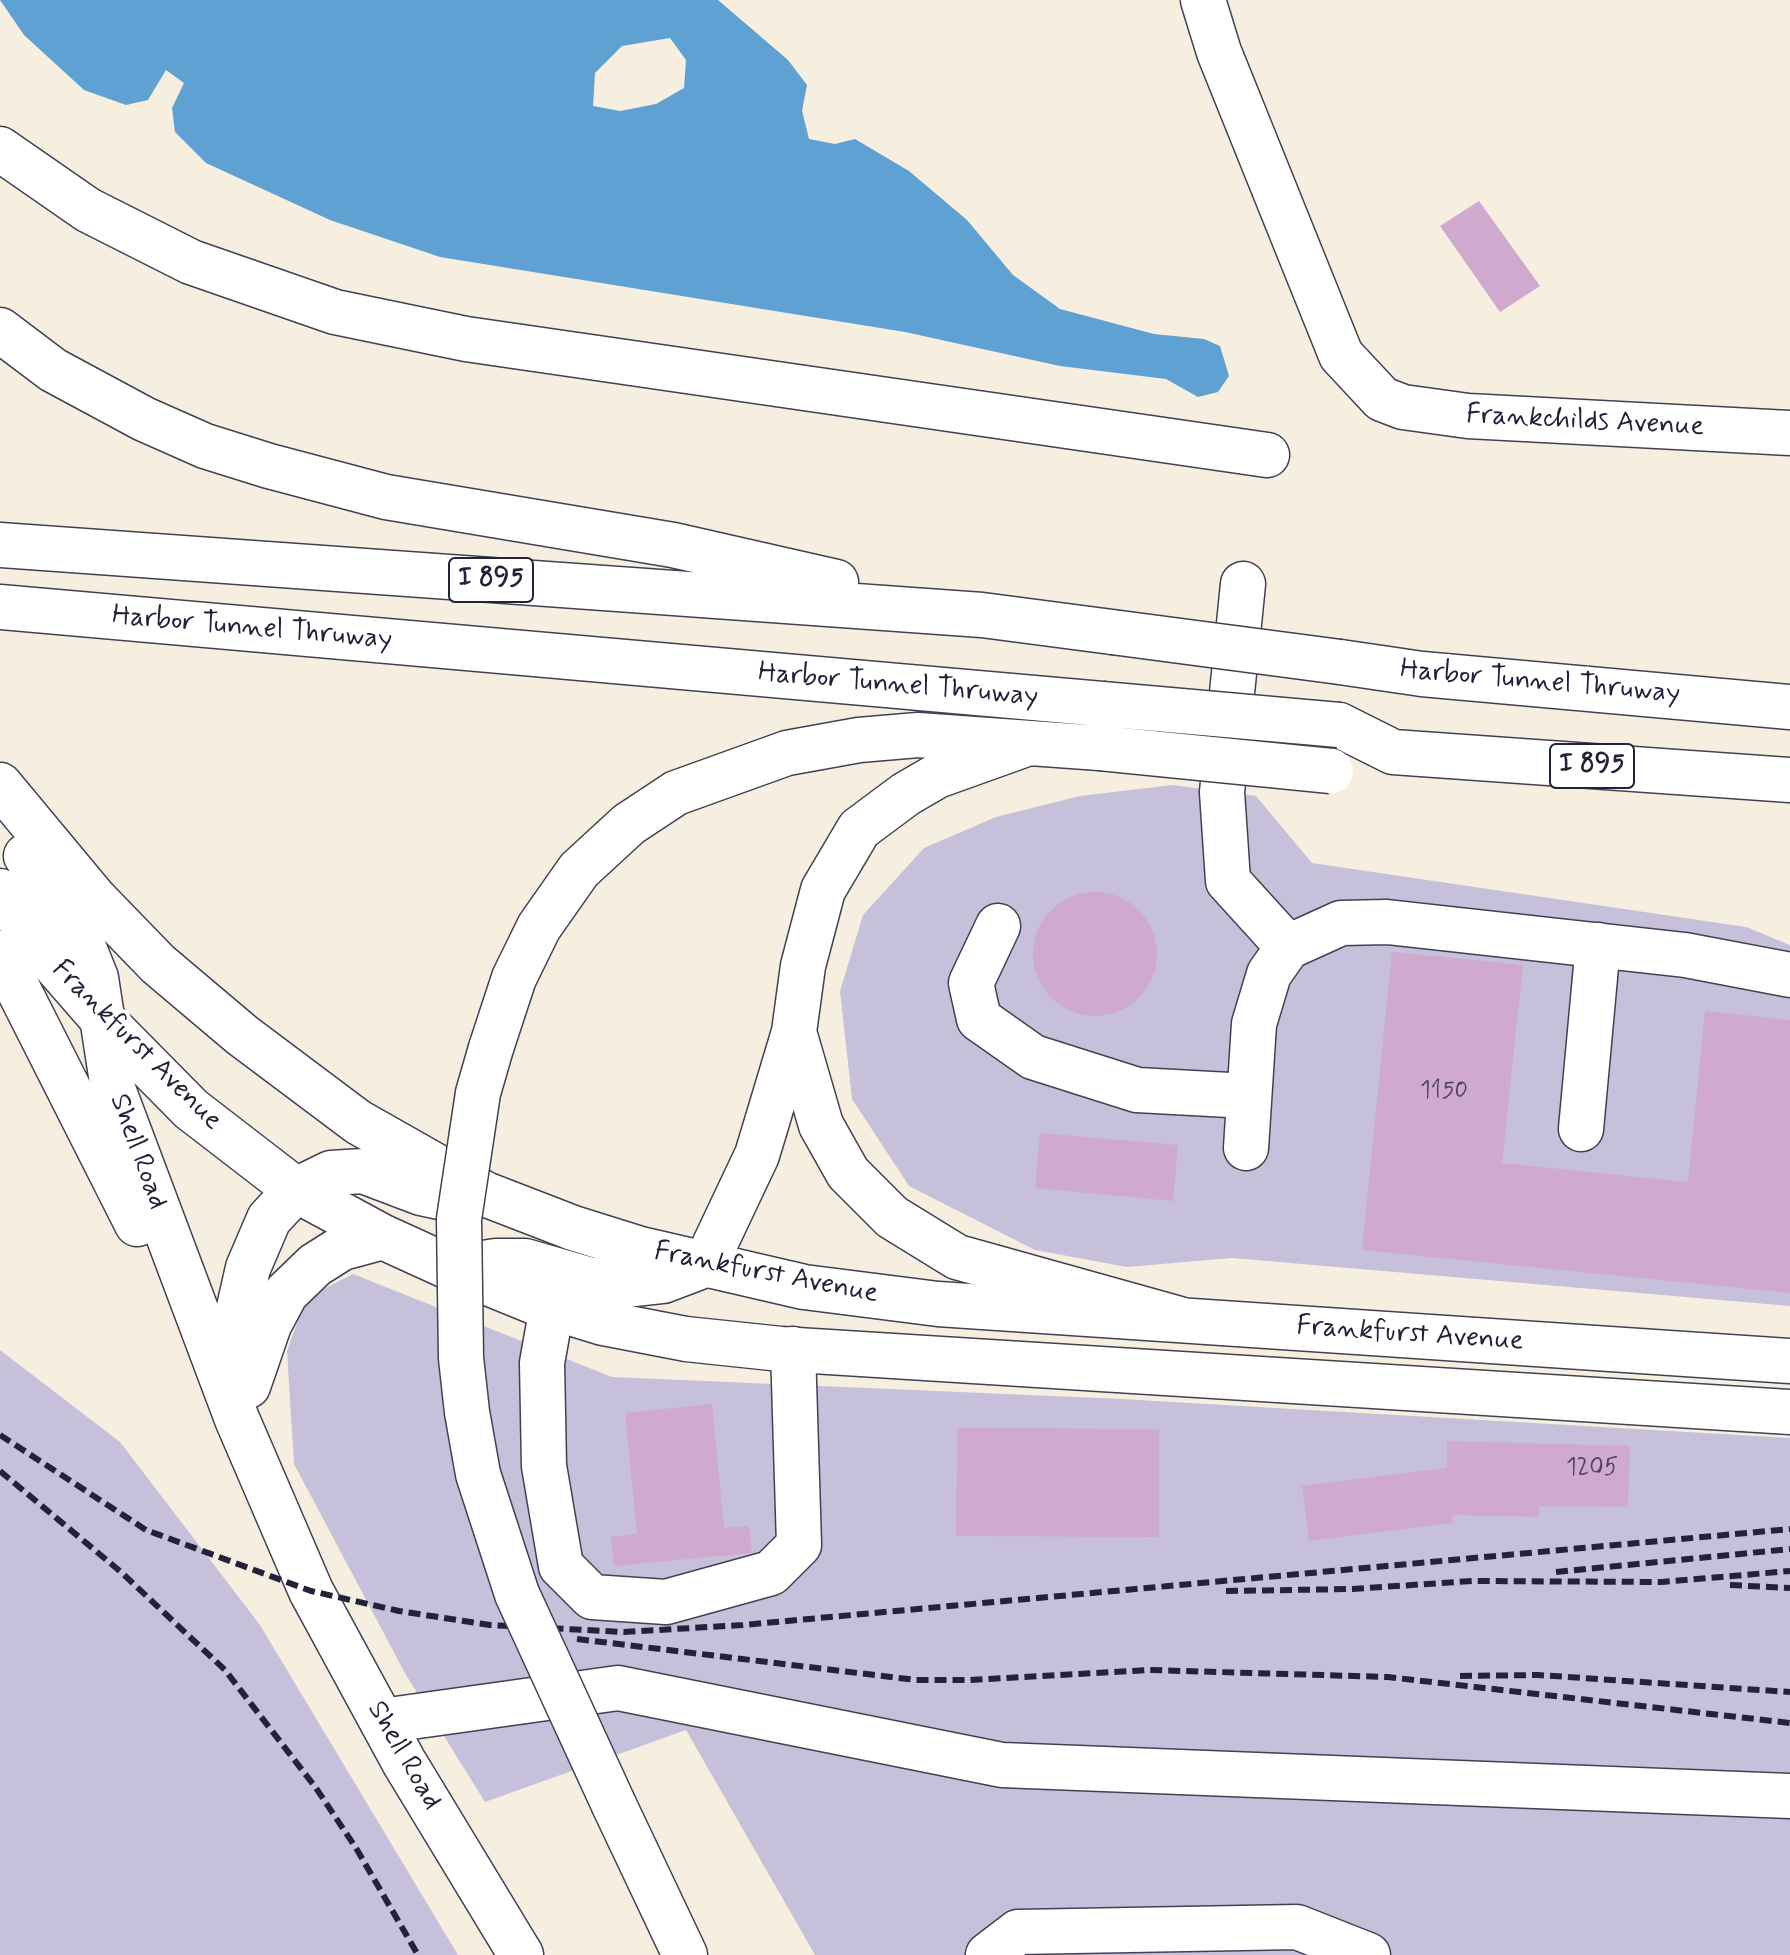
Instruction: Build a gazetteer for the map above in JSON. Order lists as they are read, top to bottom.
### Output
{
  "streets": {
    "main road": [
      "Frankchilds Avenue",
      "I 895",
      "Harbor Tunnel Thruway",
      "Frankfurst Avenue",
      "Shell Road"
    ]
  },
  "crossings": [
    ["Frankfurst Avenue", "Shell Road"]
  ],
  "house_numbers": ["1150", "1205"]
}
